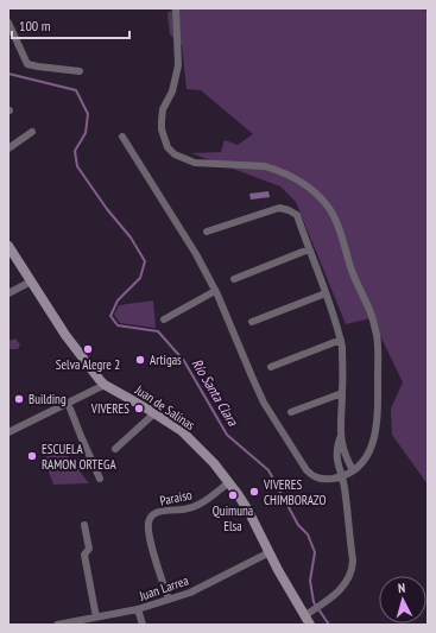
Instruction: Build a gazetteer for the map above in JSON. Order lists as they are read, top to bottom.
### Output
{
  "streets": {
    "street": ["Juan de Salinas", "Paraiso", "Juan Larrea"]
  },
  "crossings": [
    ["Juan de Salinas", "Paraiso"],
    ["Juan de Salinas", "Juan Larrea"],
    ["Paraiso", "Juan Larrea"]
  ],
  "water": ["Río Santa Clara"],
  "places": [
    "Selva Alegre 2",
    "Artigas",
    "Building",
    "VIVERES",
    "ESCUELA RAMON ORTEGA",
    "VIVERES CHIMBORAZO",
    "Quimuna Elsa"
  ],
  "scale_bar": "100 m",
  "north": "top"
}
